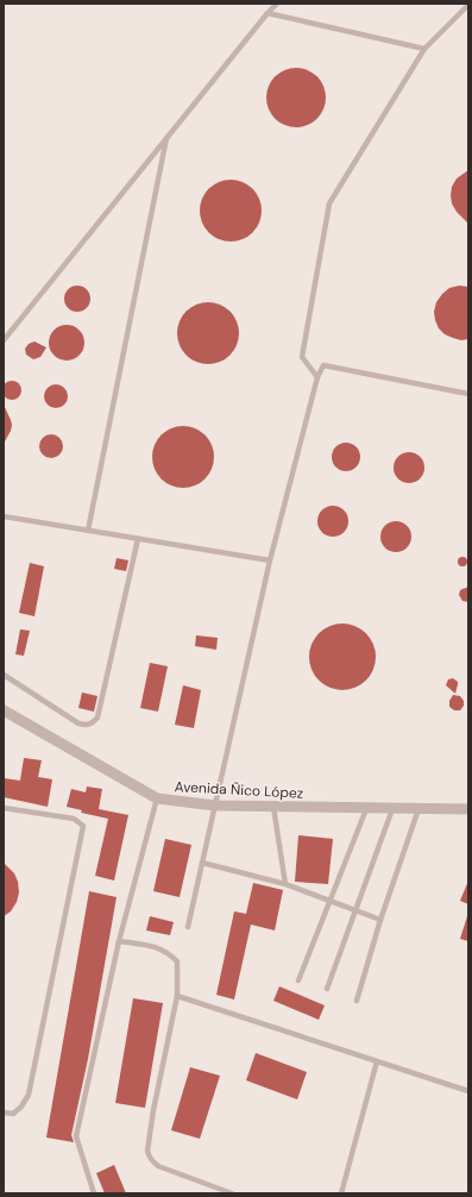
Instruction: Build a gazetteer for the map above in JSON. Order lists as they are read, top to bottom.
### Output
{
  "streets": {
    "street": ["Avenida Ñico López"]
  }
}
